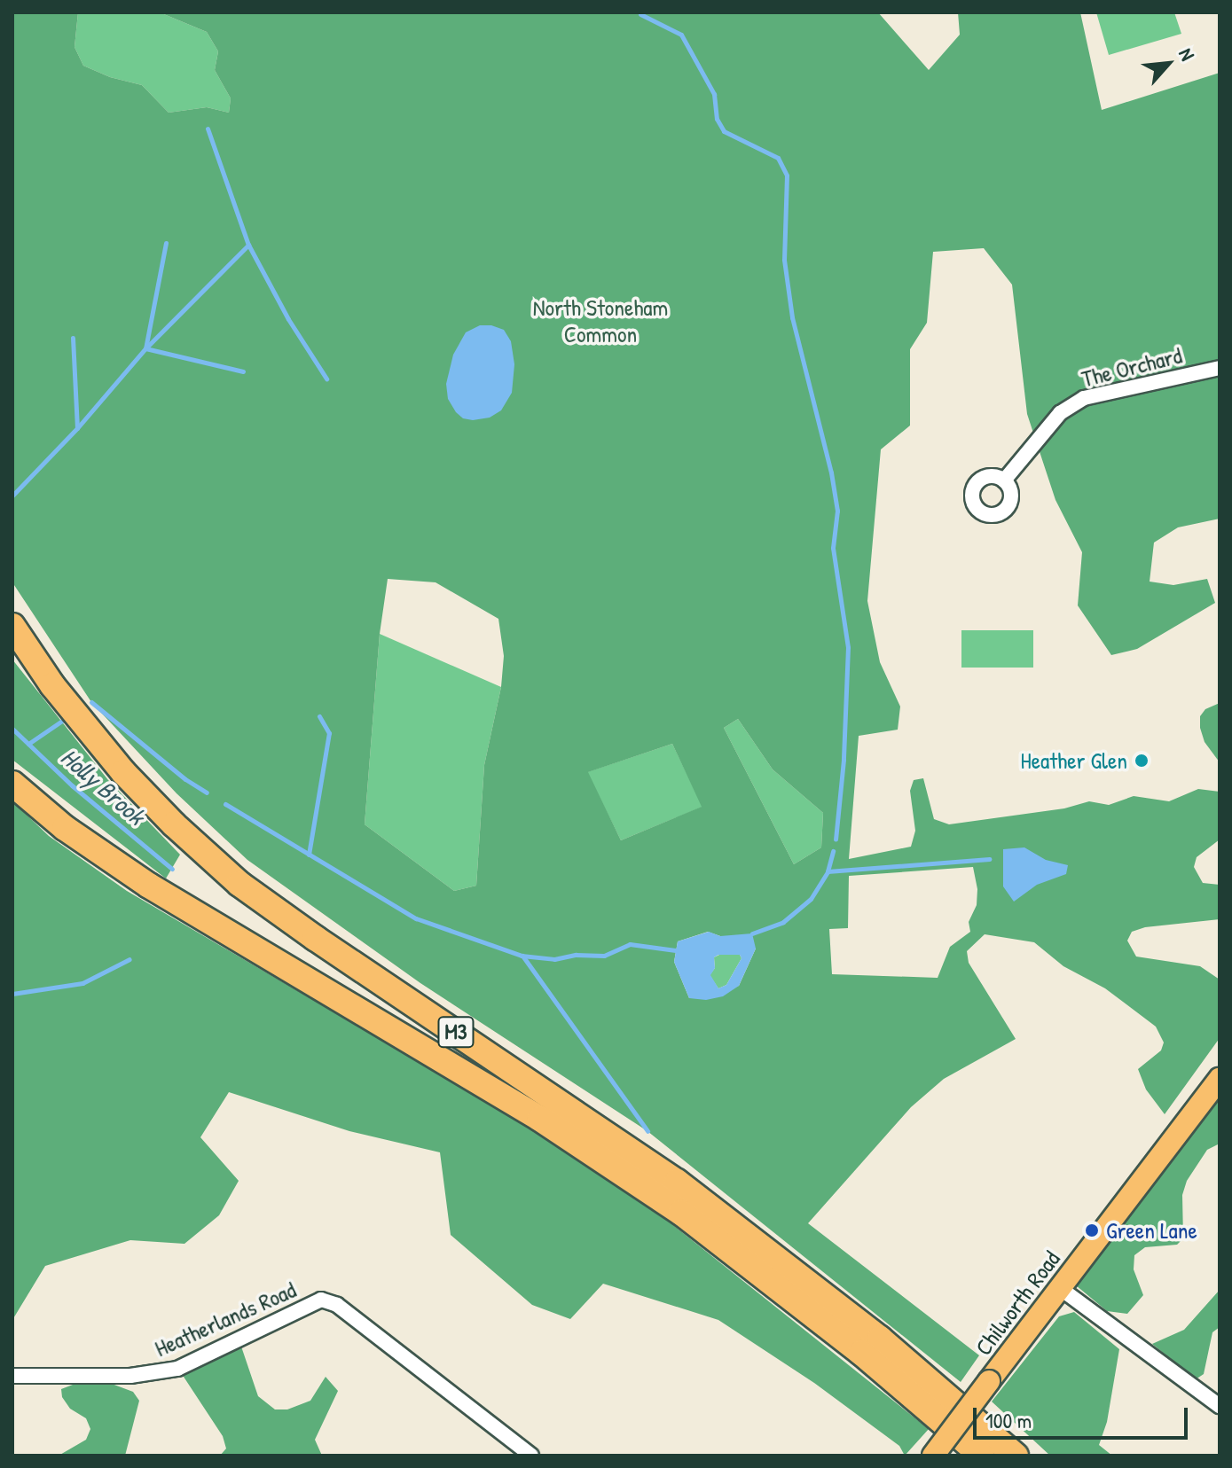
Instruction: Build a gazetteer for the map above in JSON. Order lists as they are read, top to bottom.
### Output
{
  "streets": {
    "highway": ["M3"],
    "main road": ["Chilworth Road"],
    "street": ["The Orchard", "Heatherlands Road"]
  },
  "water": ["Holly Brook"],
  "parks": ["North Stoneham Common"],
  "places": ["Heather Glen", "Green Lane"],
  "scale_bar": "100 m",
  "north": "top right"
}
